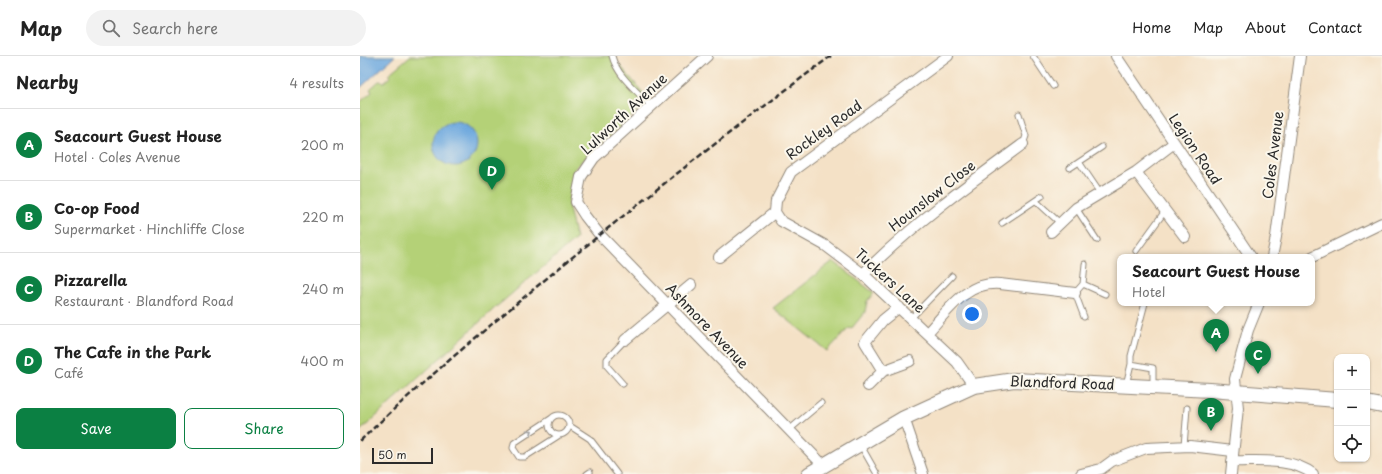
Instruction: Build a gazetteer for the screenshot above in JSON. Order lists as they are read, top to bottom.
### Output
{
  "streets": {
    "main road": ["Blandford Road"],
    "street": [
      "Lulworth Avenue",
      "Rockley Road",
      "Legion Road",
      "Coles Avenue",
      "Hounslow Close",
      "Tuckers Lane",
      "Ashmore Avenue"
    ]
  },
  "crossings": [
    ["Lulworth Avenue", "Ashmore Avenue"],
    ["Rockley Road", "Tuckers Lane"],
    ["Hounslow Close", "Tuckers Lane"],
    ["Tuckers Lane", "Blandford Road"],
    ["Ashmore Avenue", "Blandford Road"]
  ],
  "scale_bar": "50 m",
  "page": {
    "header": "Map",
    "search": "Search here",
    "nav": [
      "Home",
      "Map",
      "About",
      "Contact"
    ],
    "heading": ["Nearby", "4 results"],
    "list": [
      {
        "mark": "A",
        "name": "Seacourt Guest House",
        "note": "Hotel · Coles Avenue",
        "value": "200 m"
      },
      {
        "mark": "B",
        "name": "Co-op Food",
        "note": "Supermarket · Hinchliffe Close",
        "value": "220 m"
      },
      {
        "mark": "C",
        "name": "Pizzarella",
        "note": "Restaurant · Blandford Road",
        "value": "240 m"
      },
      {
        "mark": "D",
        "name": "The Cafe in the Park",
        "note": "Café",
        "value": "400 m"
      }
    ],
    "pins": [
      "D",
      "A",
      "C",
      "B"
    ],
    "popup": ["Seacourt Guest House", "Hotel"],
    "map_buttons": ["+", "−"],
    "buttons": ["Save", "Share"],
    "scale": "50 m"
  }
}
